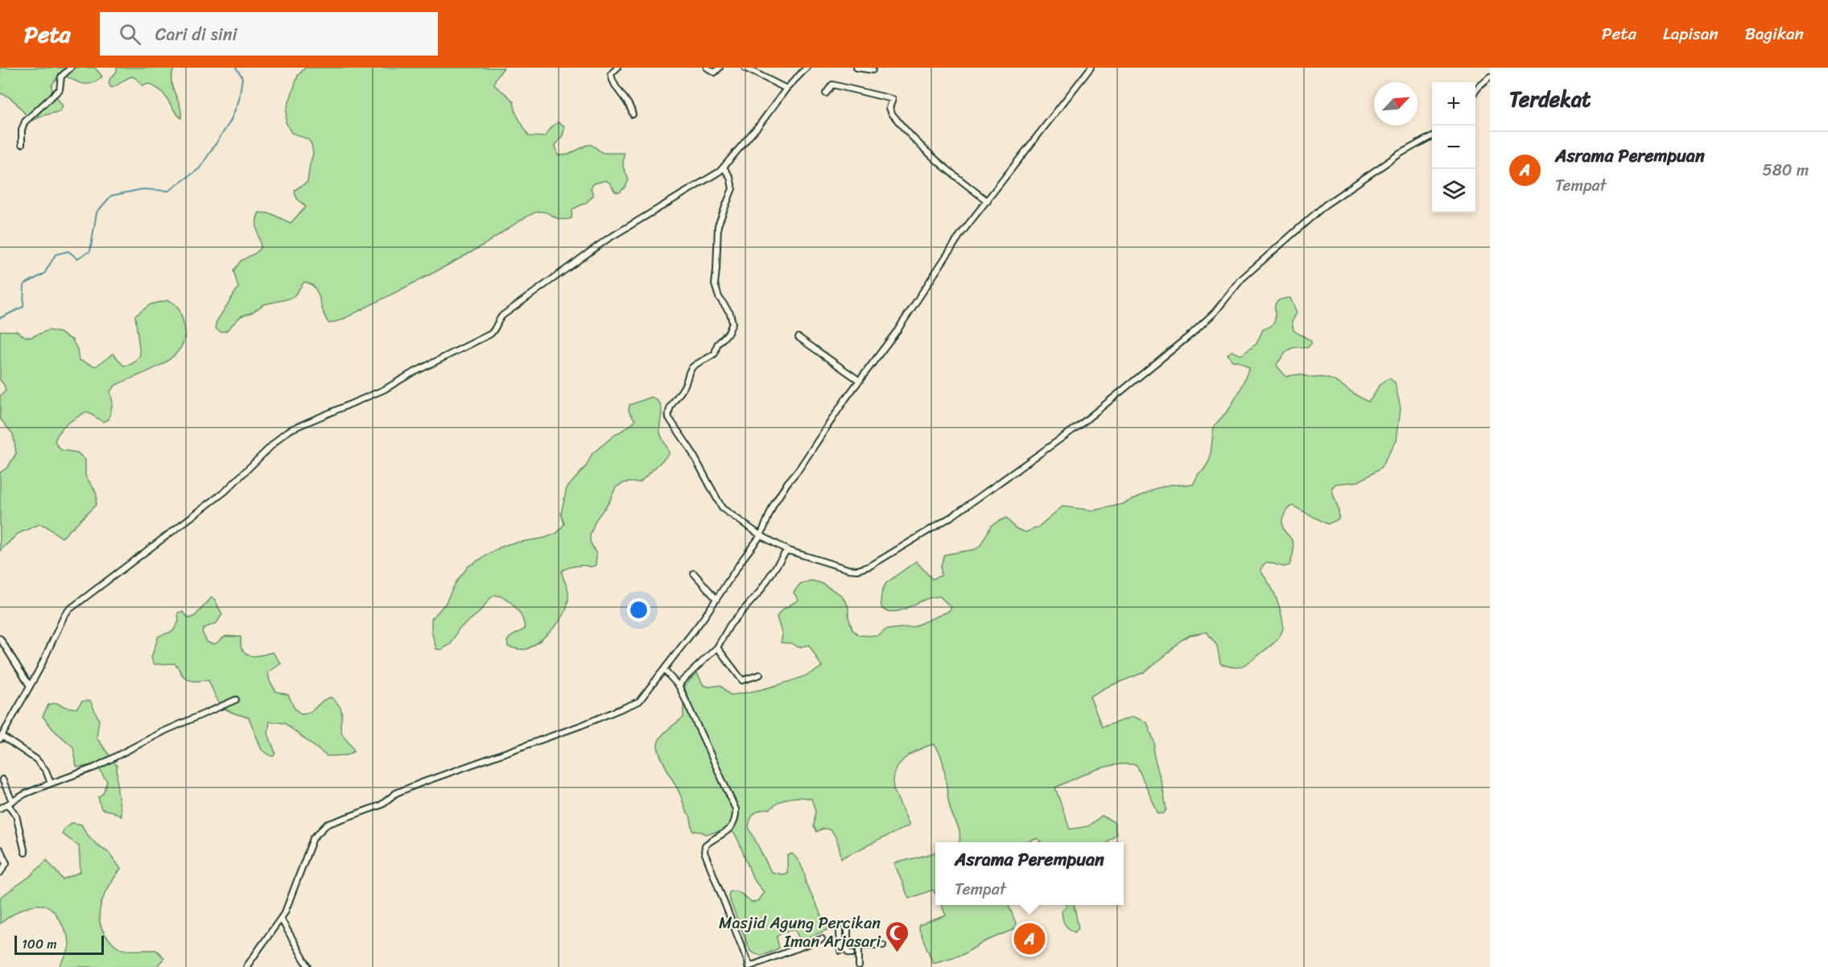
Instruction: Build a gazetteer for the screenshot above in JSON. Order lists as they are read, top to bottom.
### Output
{
  "places": {
    "mosque": ["Masjid Agung Percikan Iman Arjasari"]
  },
  "scale_bar": "100 m",
  "north": "top right",
  "page": {
    "header": "Peta",
    "search": "Cari di sini",
    "nav": ["Peta", "Lapisan", "Bagikan"],
    "heading": "Terdekat",
    "map_buttons": ["+", "−"],
    "list": [
      {
        "mark": "A",
        "name": "Asrama Perempuan",
        "note": "Tempat",
        "value": "580 m"
      }
    ],
    "popup": ["Asrama Perempuan", "Tempat"],
    "pins": "A",
    "scale": "100 m"
  }
}
